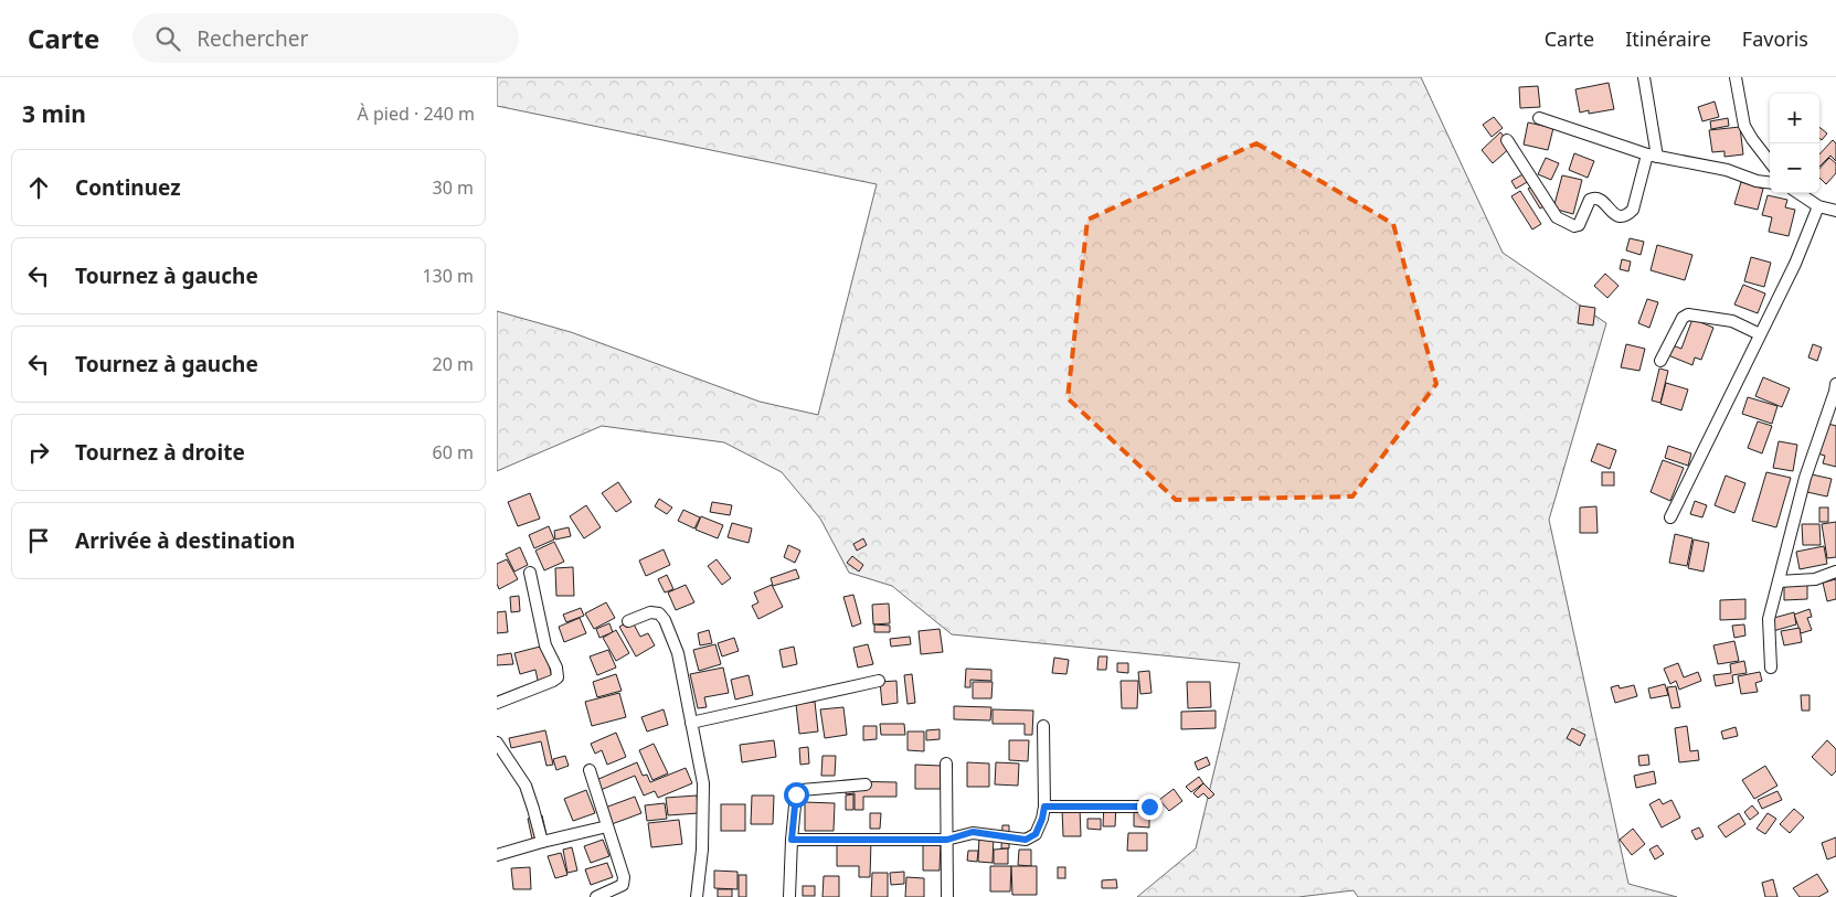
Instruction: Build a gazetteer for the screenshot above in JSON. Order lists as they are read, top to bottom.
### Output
{
  "page": {
    "header": "Carte",
    "search": "Rechercher",
    "nav": ["Carte", "Itinéraire", "Favoris"],
    "heading": ["3 min", "À pied · 240 m"],
    "map_buttons": ["+", "−"],
    "list": [
      ["Continuez", "30 m"],
      ["Tournez à gauche", "130 m"],
      ["Tournez à gauche", "20 m"],
      ["Tournez à droite", "60 m"],
      "Arrivée à destination"
    ]
  }
}
